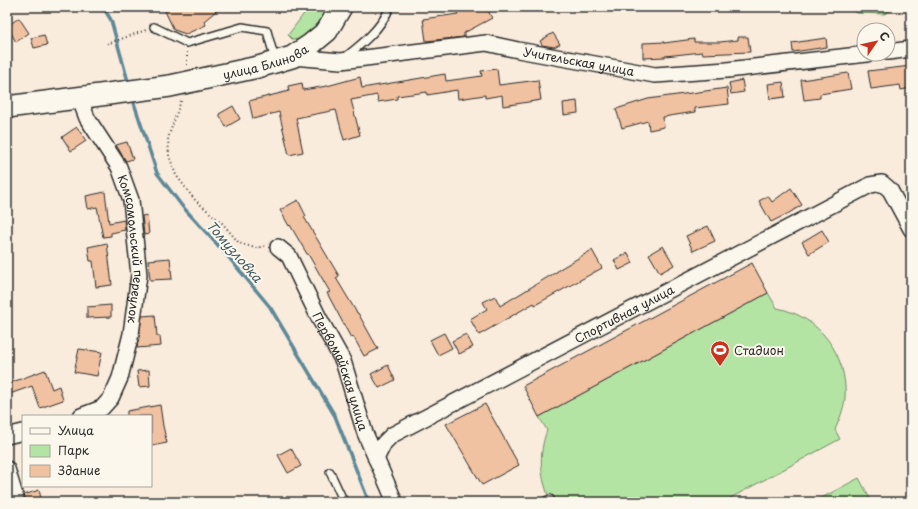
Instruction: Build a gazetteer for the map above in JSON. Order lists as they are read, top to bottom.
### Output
{
  "streets": {
    "main road": ["улица Блинова"],
    "street": [
      "Учительская улица",
      "Комсомольский переулок",
      "Спортивная улица",
      "Первомайская улица"
    ]
  },
  "crossings": [
    ["улица Блинова", "Учительская улица"],
    ["улица Блинова", "Комсомольский переулок"],
    ["Спортивная улица", "Первомайская улица"]
  ],
  "water": ["Томузловка"],
  "places": {
    "sports": ["Стадион"]
  },
  "legend": ["Улица", "Парк", "Здание"],
  "north": "top right"
}
